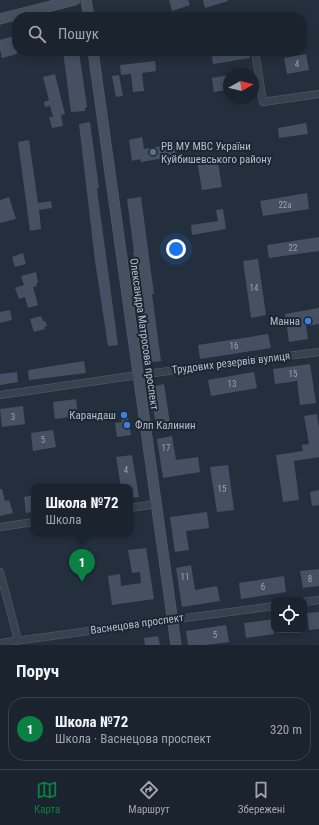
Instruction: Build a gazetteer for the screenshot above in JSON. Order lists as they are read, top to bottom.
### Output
{
  "streets": {
    "main road": ["Олександра Матросова проспект"],
    "street": ["Трудових резервів вулиця", "Васнецова проспект"]
  },
  "crossings": [
    ["Олександра Матросова проспект", "Трудових резервів вулиця"],
    ["Олександра Матросова проспект", "Васнецова проспект"]
  ],
  "places": [
    "РВ МУ МВС України Куйбишевського району",
    "Манна",
    "Карандаш",
    "Флп Калинин"
  ],
  "house_numbers": [
    "4",
    "22а",
    "22",
    "14",
    "16",
    "15",
    "13",
    "3",
    "5",
    "17",
    "4",
    "15",
    "11",
    "8",
    "6",
    "5"
  ],
  "north": "right",
  "page": {
    "search": "Пошук",
    "popup": ["Школа №72", "Школа"],
    "pins": "1",
    "heading": "Поруч",
    "list": [
      {
        "mark": "1",
        "name": "Школа №72",
        "note": "Школа · Васнецова проспект",
        "value": "320 m"
      }
    ],
    "nav": ["Карта", "Маршрут", "Збережені"]
  }
}
